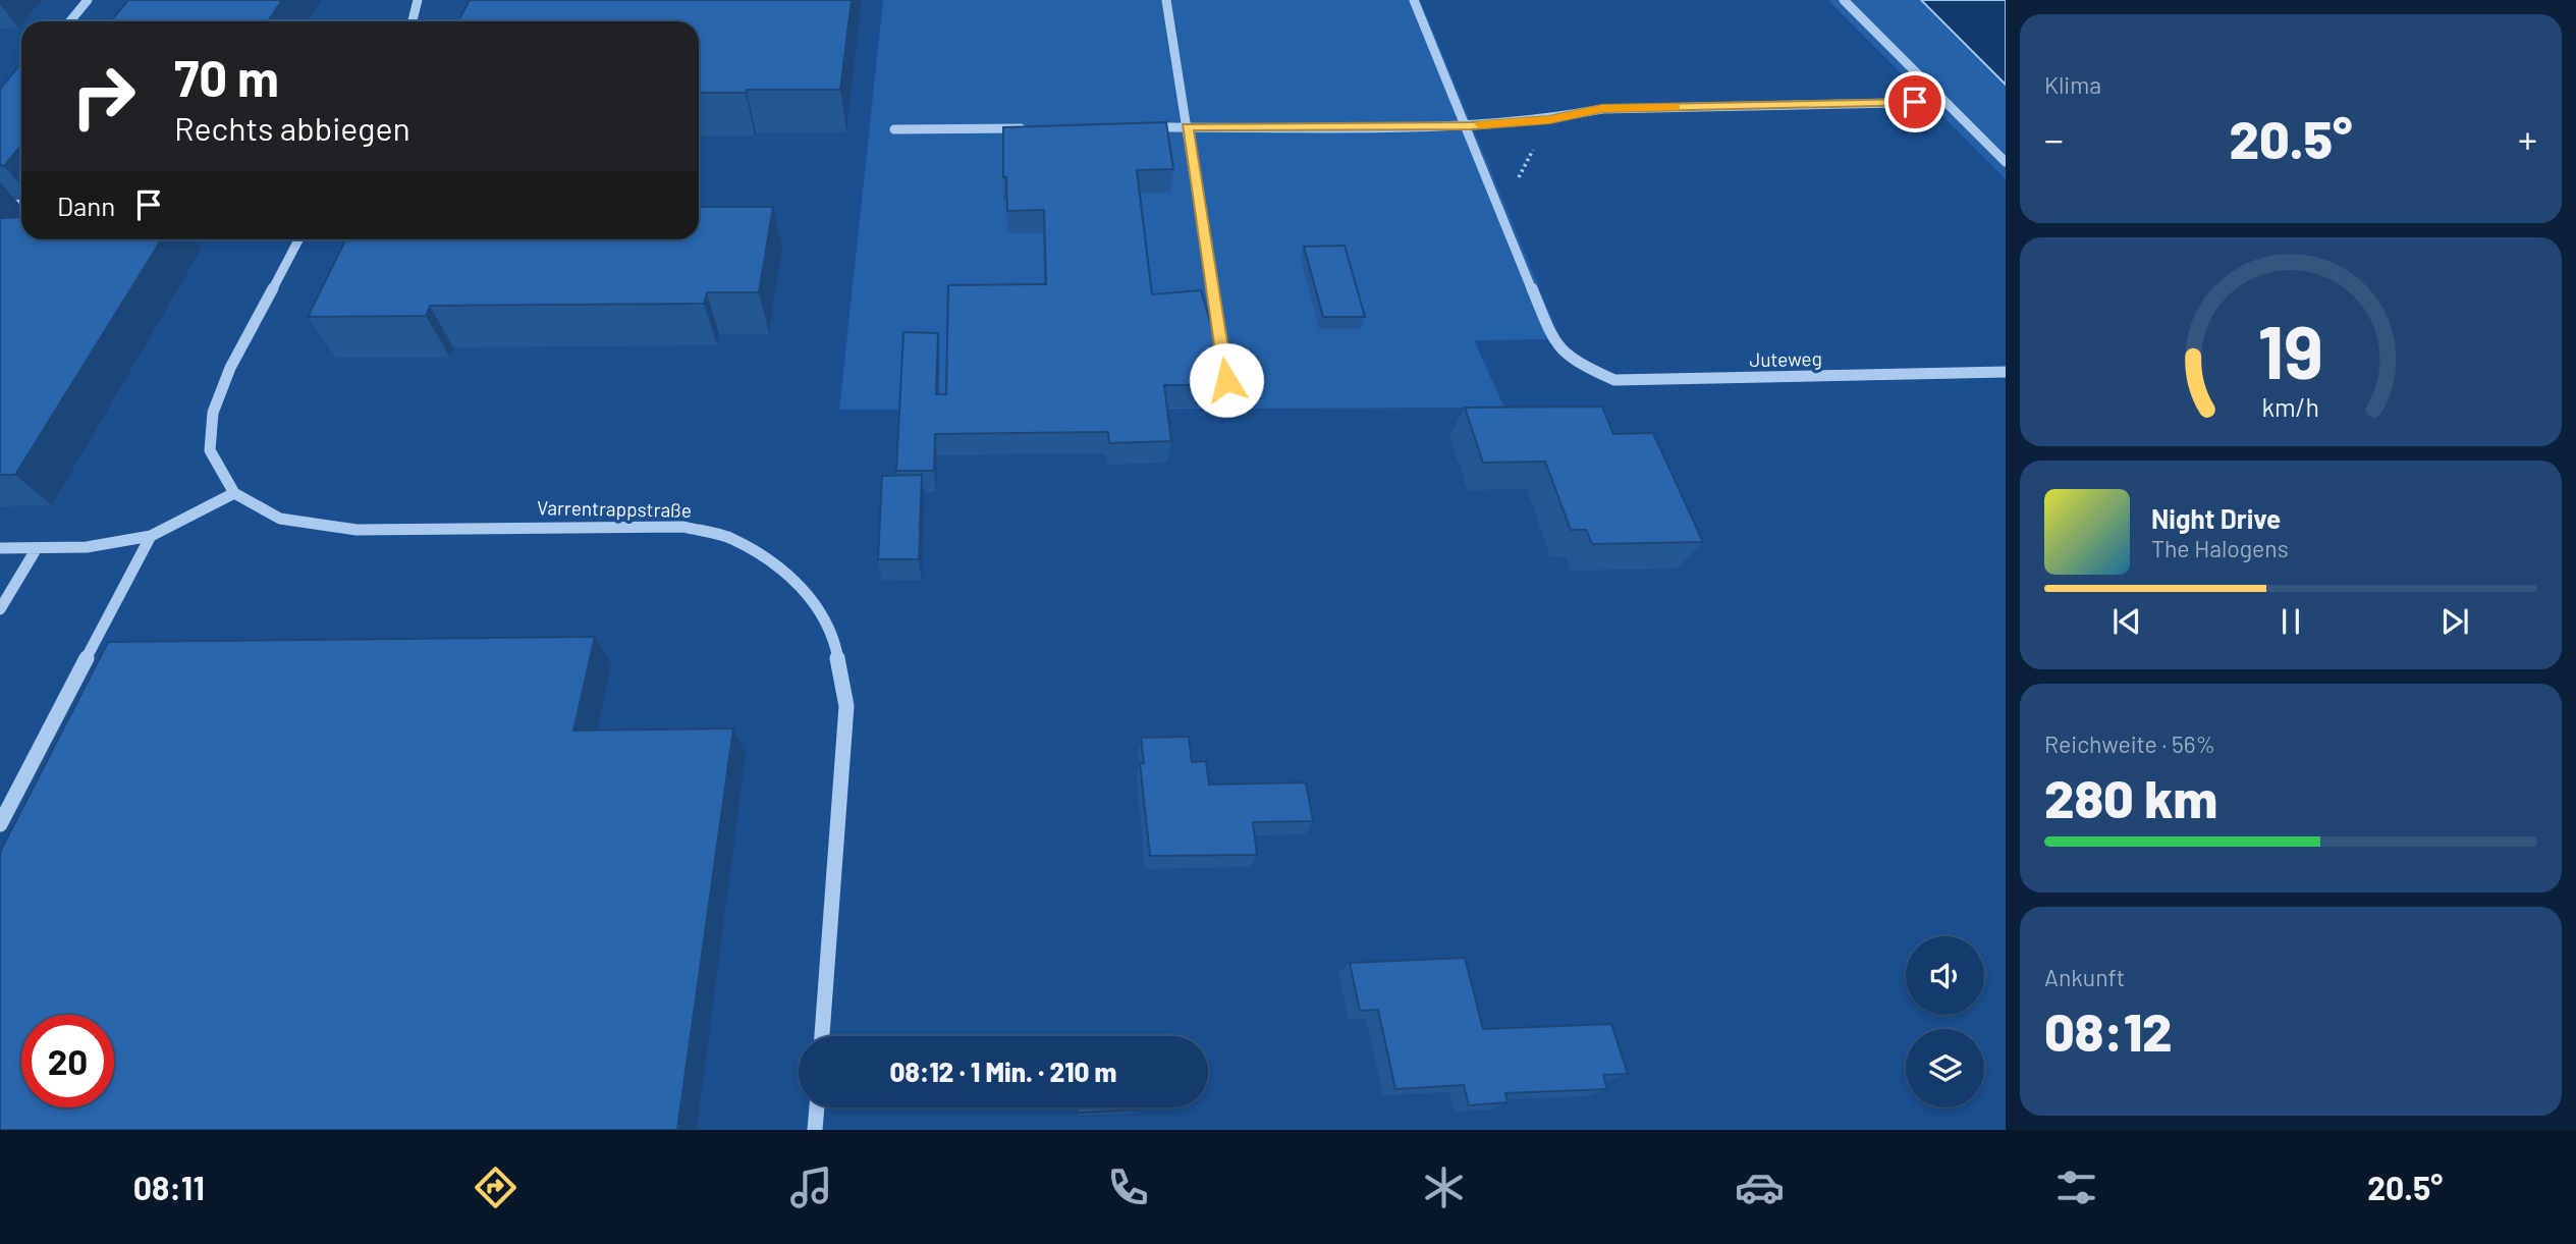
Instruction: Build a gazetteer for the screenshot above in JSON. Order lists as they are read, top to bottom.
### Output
{
  "streets": {
    "street": ["Juteweg", "Varrentrappstraße"]
  },
  "page": {
    "tile": [
      "Klima",
      ["Reichweite · 56%", "280 km"],
      ["Ankunft", "08:12"]
    ],
    "turn": ["70 m", "Rechts abbiegen"],
    "heat": ["−", "20.5°", "+"],
    "then": "Dann",
    "song": ["Night Drive", "The Halogens"],
    "limit": "20",
    "trip": "08:12 · 1 Min. · 210 m",
    "tabs": ["08:11", "20.5°"],
    "gauge": ["19", "km/h"]
  }
}
